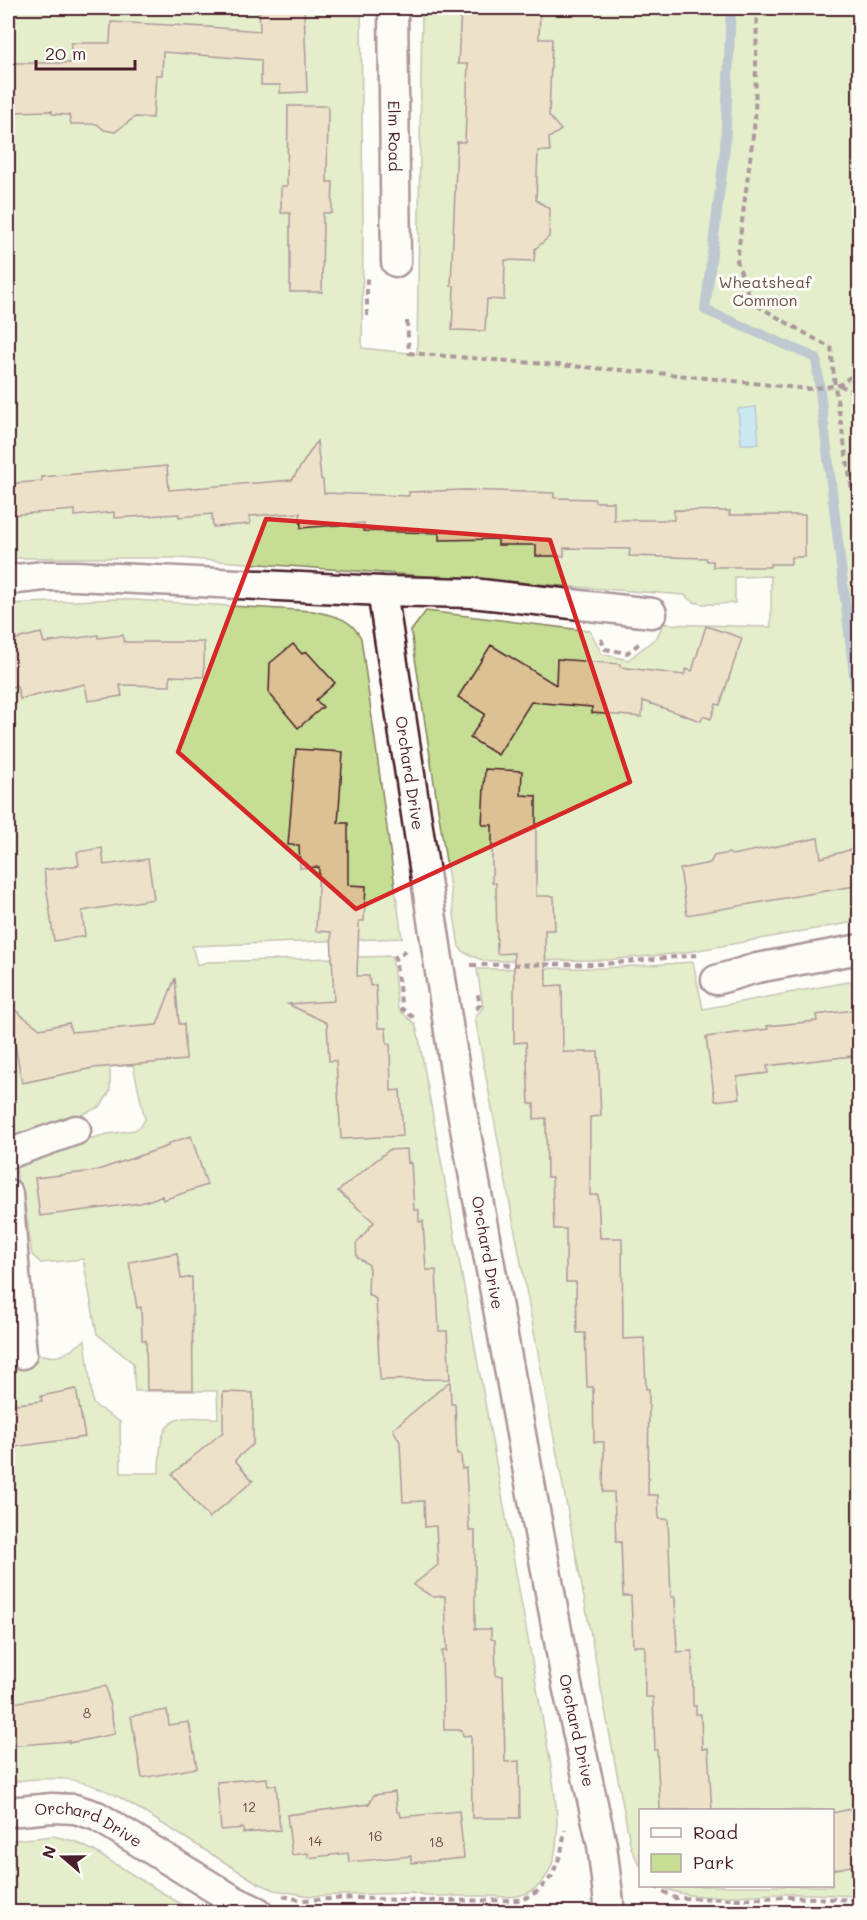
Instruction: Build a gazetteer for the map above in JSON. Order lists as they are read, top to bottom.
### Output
{
  "streets": {
    "street": ["Elm Road", "Orchard Drive"]
  },
  "parks": ["Wheatsheaf Common"],
  "house_numbers": [
    "8",
    "12",
    "16",
    "14",
    "18"
  ],
  "legend": ["Road", "Park"],
  "scale_bar": "20 m",
  "north": "left"
}
